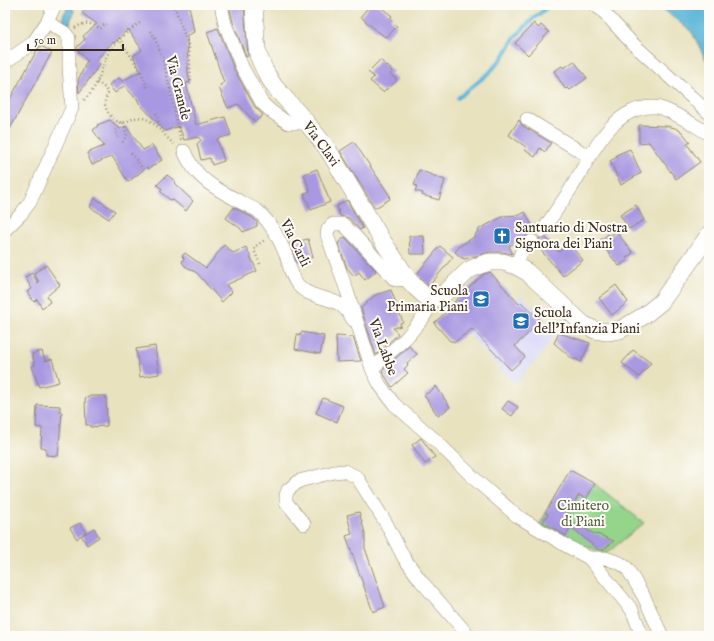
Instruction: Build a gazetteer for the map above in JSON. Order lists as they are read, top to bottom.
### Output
{
  "streets": {
    "main road": ["Via Clavi"],
    "street": ["Via Carli", "Via Labbe"],
    "path": ["Via Grande"]
  },
  "crossings": [
    ["Via Grande", "Via Carli"],
    ["Via Clavi", "Via Labbe"],
    ["Via Carli", "Via Labbe"]
  ],
  "parks": ["Cimitero di Piani"],
  "places": {
    "church": ["Santuario di Nostra Signora dei Piani"],
    "school or university": ["Scuola Primaria Piani", "Scuola dell'Infanzia Piani"]
  },
  "scale_bar": "50 m"
}
